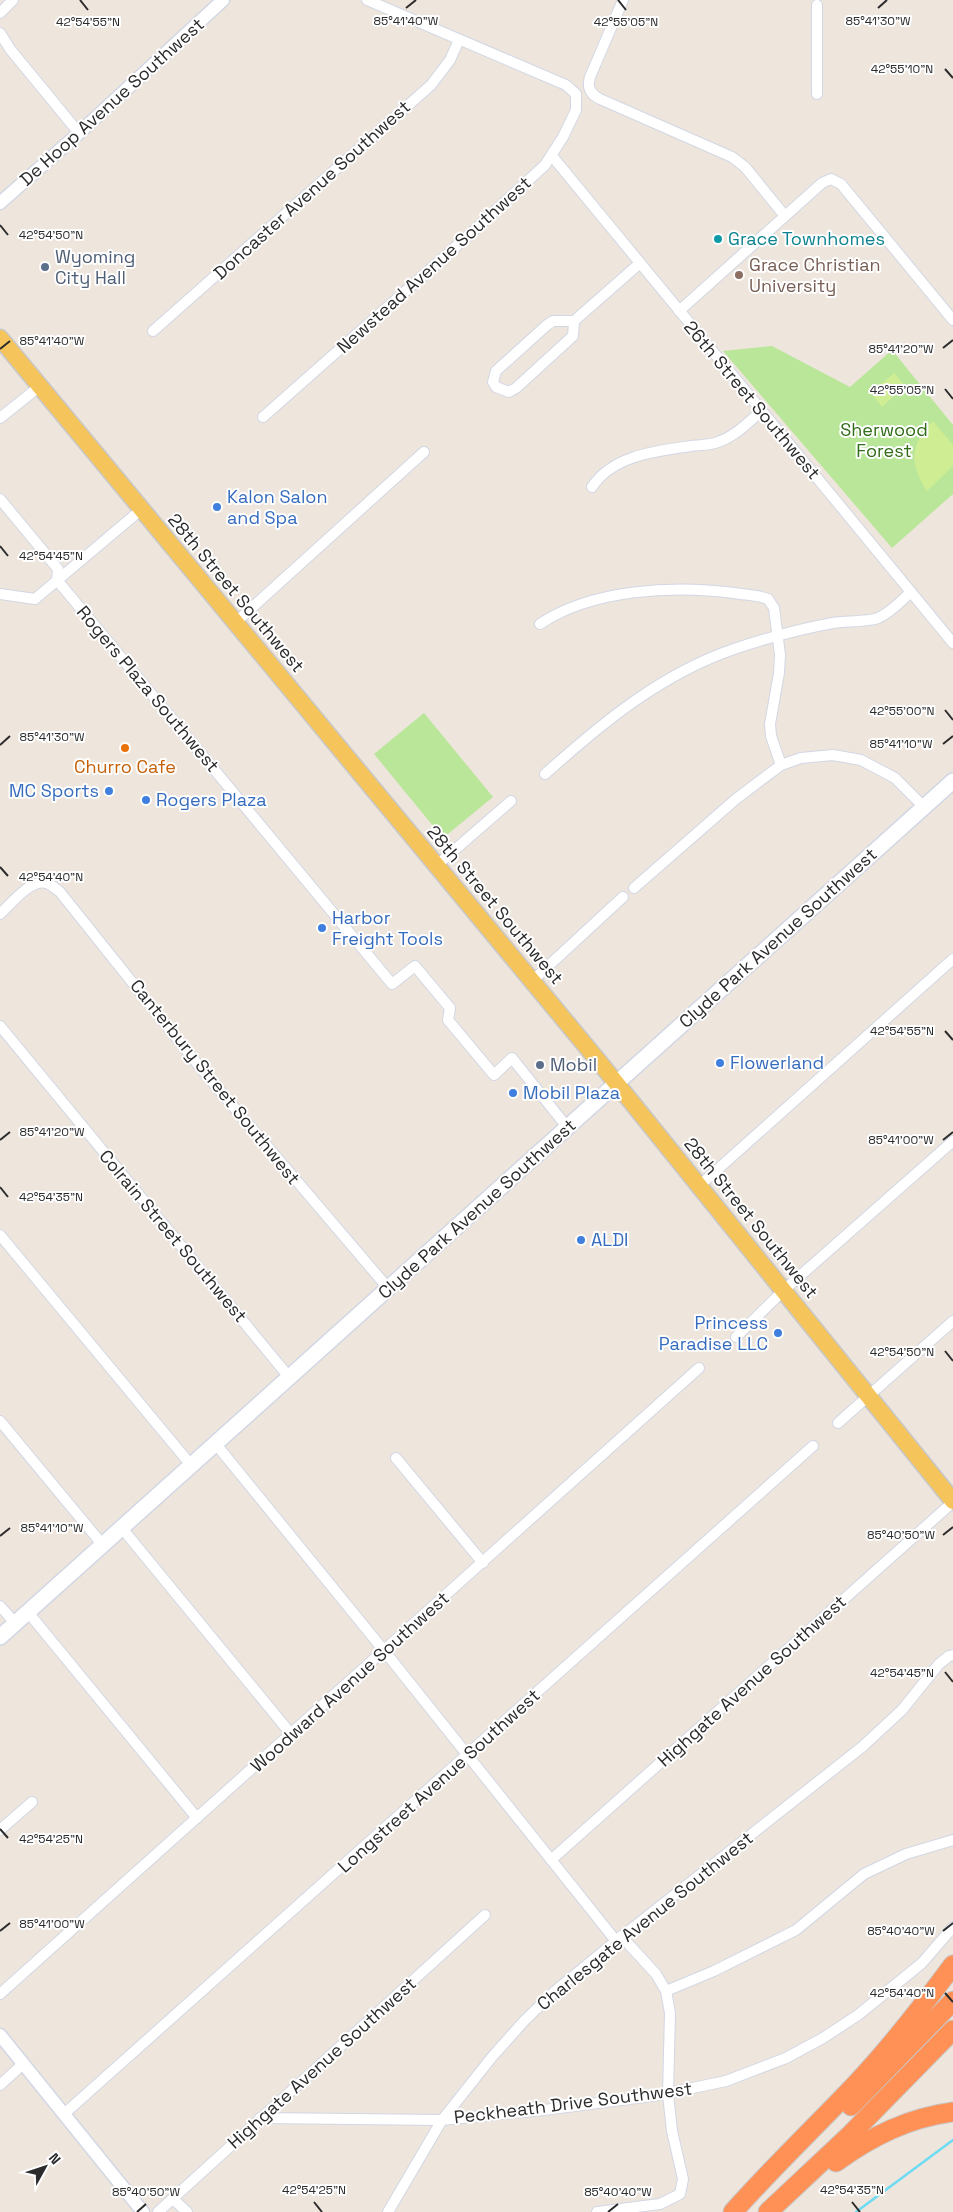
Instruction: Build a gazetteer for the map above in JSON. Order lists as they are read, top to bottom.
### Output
{
  "streets": {
    "main road": ["28th Street Southwest", "Clyde Park Avenue Southwest"],
    "street": [
      "De Hoop Avenue Southwest",
      "Doncaster Avenue Southwest",
      "Newstead Avenue Southwest",
      "26th Street Southwest",
      "Rogers Plaza Southwest",
      "Canterbury Street Southwest",
      "Colrain Street Southwest",
      "Highgate Avenue Southwest",
      "Woodward Avenue Southwest",
      "Longstreet Avenue Southwest",
      "Charlesgate Avenue Southwest",
      "Peckheath Drive Southwest"
    ]
  },
  "crossings": [
    ["Doncaster Avenue Southwest", "Newstead Avenue Southwest"],
    ["Newstead Avenue Southwest", "26th Street Southwest"],
    ["28th Street Southwest", "Clyde Park Avenue Southwest"],
    ["28th Street Southwest", "Highgate Avenue Southwest"],
    ["Rogers Plaza Southwest", "Clyde Park Avenue Southwest"],
    ["Clyde Park Avenue Southwest", "Canterbury Street Southwest"],
    ["Clyde Park Avenue Southwest", "Colrain Street Southwest"],
    ["Highgate Avenue Southwest", "Peckheath Drive Southwest"],
    ["Charlesgate Avenue Southwest", "Peckheath Drive Southwest"]
  ],
  "parks": ["Sherwood Forest"],
  "places": [
    "Grace Townhomes",
    "Wyoming City Hall",
    "Grace Christian University",
    "Kalon Salon and Spa",
    "Churro Cafe",
    "MC Sports",
    "Rogers Plaza",
    "Harbor Freight Tools",
    "Flowerland",
    "Mobil",
    "Mobil Plaza",
    "ALDI",
    "Princess Paradise LLC"
  ],
  "north": "top right",
  "coordinates": [
    "85°41'40\"W",
    "85°41'30\"W",
    "42°54'55\"N",
    "42°55'05\"N",
    "42°55'10\"N",
    "42°54'50\"N",
    "85°41'20\"W",
    "42°54'45\"N",
    "42°55'00\"N",
    "85°41'10\"W",
    "42°54'40\"N",
    "85°41'00\"W",
    "42°54'35\"N",
    "85°40'50\"W",
    "42°54'25\"N",
    "85°40'40\"W"
  ]
}
